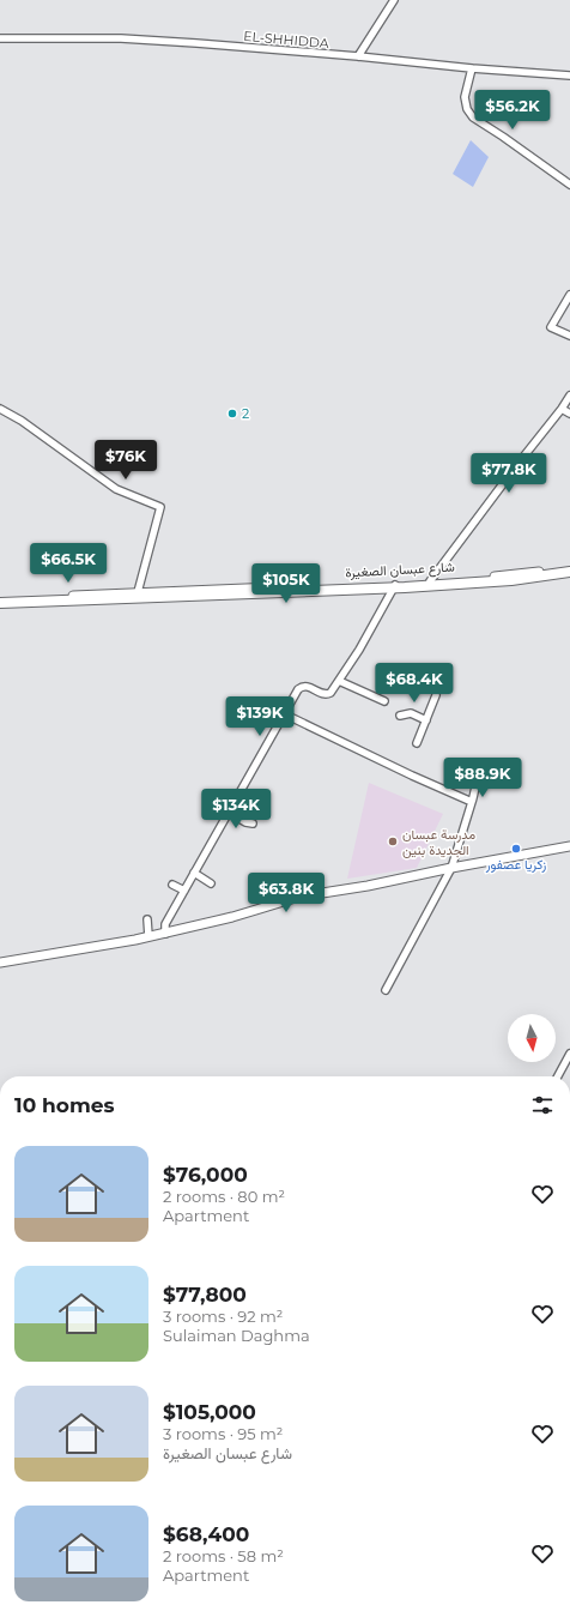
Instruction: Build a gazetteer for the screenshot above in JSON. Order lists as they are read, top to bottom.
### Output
{
  "streets": {
    "main road": ["شارع عبسان الصغيرة"],
    "street": ["EL-SHHIDDA"]
  },
  "places": ["2", "مدرسة عبسان الجديدة بنين", "زكريا عصفور"],
  "north": "bottom",
  "page": {
    "price": [
      "$56.2K",
      "$76K",
      "$77.8K",
      "$66.5K",
      "$105K",
      "$68.4K",
      "$139K",
      "$88.9K",
      "$134K",
      "$63.8K"
    ],
    "heading": "10 homes",
    "list": [
      {
        "name": "$76,000",
        "note": "2 rooms · 80 m² · Apartment"
      },
      {
        "name": "$77,800",
        "note": "3 rooms · 92 m² · Sulaiman Daghma"
      },
      {
        "name": "$105,000",
        "note": "3 rooms · 95 m² · شارع عبسان الصغيرة"
      },
      {
        "name": "$68,400",
        "note": "2 rooms · 58 m² · Apartment"
      }
    ]
  }
}
